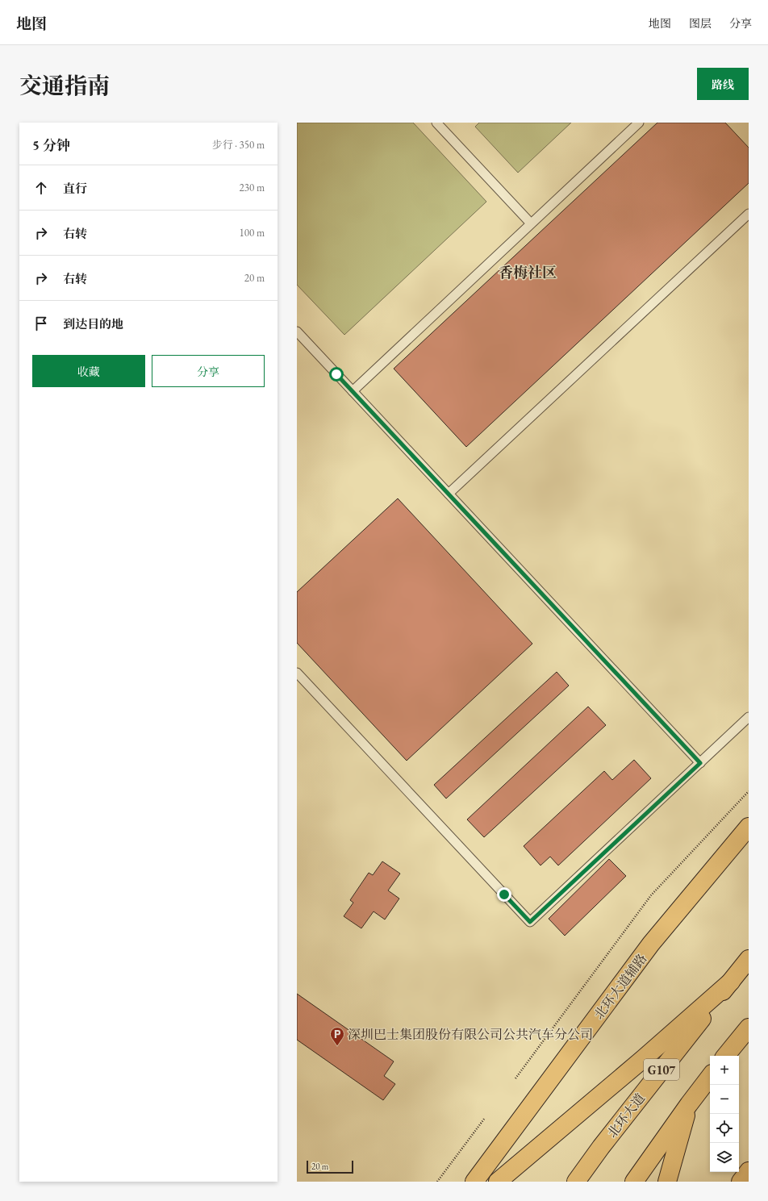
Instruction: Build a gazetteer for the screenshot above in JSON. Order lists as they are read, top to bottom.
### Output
{
  "streets": {
    "main road": ["北环大道辅路", "G107", "北环大道"]
  },
  "districts": ["香梅社区"],
  "places": {
    "parking": ["深圳巴士集团股份有限公司公共汽车分公司"]
  },
  "scale_bar": "20 m",
  "page": {
    "header": "地图",
    "nav": ["地图", "图层", "分享"],
    "title": "交通指南",
    "buttons": [
      "路线",
      ["收藏", "分享"]
    ],
    "heading": ["5 分钟", "步行 · 350 m"],
    "list": [
      ["直行", "230 m"],
      ["右转", "100 m"],
      ["右转", "20 m"],
      "到达目的地"
    ],
    "map_buttons": ["+", "−"],
    "scale": "20 m"
  }
}
